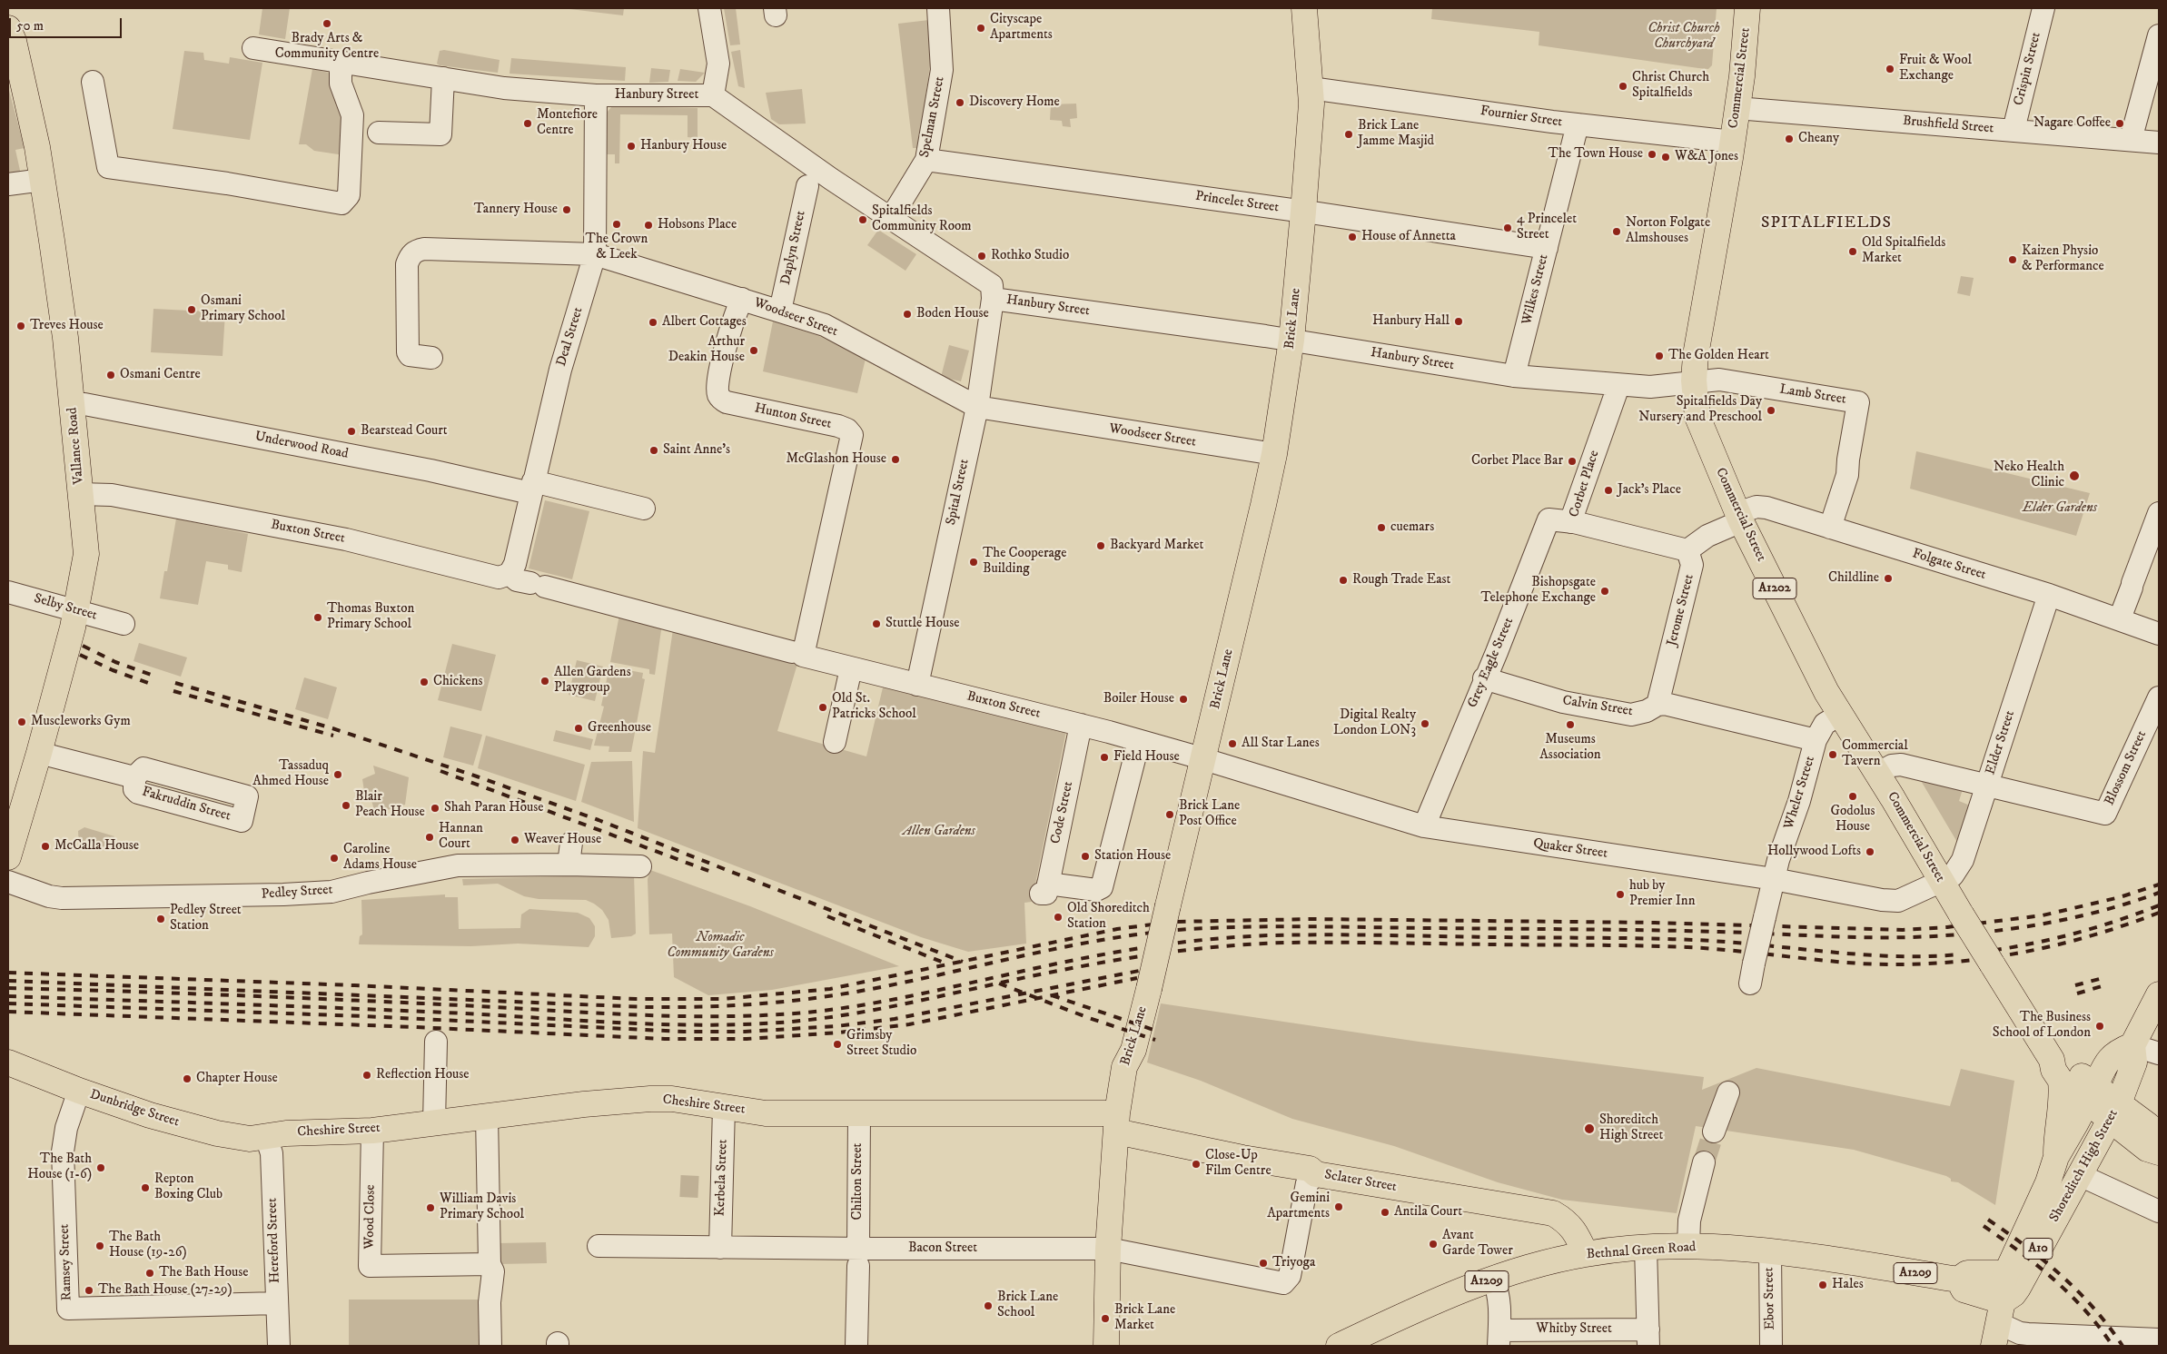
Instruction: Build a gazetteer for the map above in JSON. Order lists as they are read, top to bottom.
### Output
{
  "streets": {
    "main road": [
      "Commercial Street",
      "Brick Lane",
      "Vallance Road",
      "A1202",
      "Cheshire Street",
      "Dunbridge Street",
      "Shoreditch High Street",
      "Sclater Street",
      "A10",
      "Bethnal Green Road",
      "A1209"
    ],
    "street": [
      "Crispin Street",
      "Hanbury Street",
      "Spelman Street",
      "Fournier Street",
      "Brushfield Street",
      "Princelet Street",
      "Daplyn Street",
      "Wilkes Street",
      "Woodseer Street",
      "Deal Street",
      "Lamb Street",
      "Hunton Street",
      "Underwood Road",
      "Corbet Place",
      "Spital Street",
      "Buxton Street",
      "Folgate Street",
      "Selby Street",
      "Jerome Street",
      "Grey Eagle Street",
      "Calvin Street",
      "Elder Street",
      "Blossom Street",
      "Wheler Street",
      "Fakruddin Street",
      "Code Street",
      "Quaker Street",
      "Pedley Street",
      "Kerbela Street",
      "Chilton Street",
      "Wood Close",
      "Hereford Street",
      "Bacon Street",
      "Ramsey Street",
      "Ebor Street",
      "Whitby Street"
    ]
  },
  "crossings": [
    ["Crispin Street", "Brushfield Street"],
    ["Commercial Street", "Hanbury Street"],
    ["Commercial Street", "Fournier Street"],
    ["Commercial Street", "Brushfield Street"],
    ["Commercial Street", "Lamb Street"],
    ["Commercial Street", "Folgate Street"],
    ["Commercial Street", "A1202"],
    ["Commercial Street", "Elder Street"],
    ["Commercial Street", "Wheler Street"],
    ["Commercial Street", "Quaker Street"],
    ["Commercial Street", "Shoreditch High Street"],
    ["Hanbury Street", "Spelman Street"],
    ["Hanbury Street", "Wilkes Street"],
    ["Hanbury Street", "Brick Lane"],
    ["Hanbury Street", "Deal Street"],
    ["Hanbury Street", "Lamb Street"],
    ["Hanbury Street", "Corbet Place"],
    ["Hanbury Street", "Spital Street"],
    ["Spelman Street", "Princelet Street"],
    ["Fournier Street", "Wilkes Street"],
    ["Fournier Street", "Brick Lane"],
    ["Princelet Street", "Wilkes Street"],
    ["Princelet Street", "Brick Lane"],
    ["Daplyn Street", "Woodseer Street"],
    ["Woodseer Street", "Brick Lane"],
    ["Woodseer Street", "Deal Street"],
    ["Woodseer Street", "Hunton Street"],
    ["Woodseer Street", "Spital Street"],
    ["Brick Lane", "Buxton Street"],
    ["Brick Lane", "Quaker Street"],
    ["Brick Lane", "Cheshire Street"],
    ["Brick Lane", "Sclater Street"],
    ["Brick Lane", "Bacon Street"],
    ["Deal Street", "Underwood Road"],
    ["Deal Street", "Buxton Street"],
    ["Lamb Street", "Folgate Street"],
    ["Hunton Street", "Buxton Street"],
    ["Vallance Road", "Underwood Road"],
    ["Vallance Road", "Buxton Street"],
    ["Vallance Road", "Selby Street"],
    ["Vallance Road", "Fakruddin Street"],
    ["Corbet Place", "Jerome Street"],
    ["Corbet Place", "Grey Eagle Street"],
    ["Spital Street", "Buxton Street"],
    ["Buxton Street", "Code Street"],
    ["Buxton Street", "Quaker Street"],
    ["Folgate Street", "Elder Street"],
    ["A1202", "Shoreditch High Street"],
    ["Jerome Street", "Calvin Street"],
    ["Grey Eagle Street", "Calvin Street"],
    ["Grey Eagle Street", "Quaker Street"],
    ["Calvin Street", "Wheler Street"],
    ["Elder Street", "Blossom Street"],
    ["Elder Street", "Quaker Street"],
    ["Wheler Street", "Quaker Street"],
    ["Cheshire Street", "Dunbridge Street"],
    ["Cheshire Street", "Kerbela Street"],
    ["Cheshire Street", "Chilton Street"],
    ["Cheshire Street", "Sclater Street"],
    ["Cheshire Street", "Wood Close"],
    ["Cheshire Street", "Hereford Street"],
    ["Dunbridge Street", "Hereford Street"],
    ["Dunbridge Street", "Ramsey Street"],
    ["Shoreditch High Street", "Bethnal Green Road"],
    ["Kerbela Street", "Bacon Street"],
    ["Chilton Street", "Bacon Street"],
    ["Sclater Street", "Bacon Street"],
    ["Sclater Street", "Bethnal Green Road"],
    ["Hereford Street", "Ramsey Street"],
    ["Bethnal Green Road", "Ebor Street"]
  ],
  "districts": ["SPITALFIELDS"],
  "parks": [
    "Christ Church Churchyard",
    "Elder Gardens",
    "Allen Gardens",
    "Nomadic Community Gardens"
  ],
  "places": [
    "Brady Arts & Community Centre",
    "Cityscape Apartments",
    "Fruit & Wool Exchange",
    "Christ Church Spitalfields",
    "Discovery Home",
    "Montefiore Centre",
    "Nagare Coffee",
    "Brick Lane Jamme Masjid",
    "Cheany",
    "Hanbury House",
    "The Town House",
    "W&A Jones",
    "Tannery House",
    "Spitalfields Community Room",
    "The Crown & Leek",
    "Hobsons Place",
    "4 Princelet Street",
    "Norton Folgate Almshouses",
    "House of Annetta",
    "Old Spitalfields Market",
    "Rothko Studio",
    "Kaizen Physio & Performance",
    "Osmani Primary School",
    "Boden House",
    "Hanbury Hall",
    "Albert Cottages",
    "Treves House",
    "Arthur Deakin House",
    "The Golden Heart",
    "Osmani Centre",
    "Spitalfields Day Nursery and Preschool",
    "Bearstead Court",
    "Saint Anne's",
    "McGlashon House",
    "Corbet Place Bar",
    "Neko Health Clinic",
    "Jack's Place",
    "cuemars",
    "Backyard Market",
    "The Cooperage Building",
    "Childline",
    "Rough Trade East",
    "Bishopsgate Telephone Exchange",
    "Thomas Buxton Primary School",
    "Stuttle House",
    "Allen Gardens Playgroup",
    "Chickens",
    "Boiler House",
    "Old St. Patricks School",
    "Muscleworks Gym",
    "Digital Realty London LON3",
    "Museums Association",
    "Greenhouse",
    "All Star Lanes",
    "Commercial Tavern",
    "Field House",
    "Tassaduq Ahmed House",
    "Godolus House",
    "Blair Peach House",
    "Shah Paran House",
    "Brick Lane Post Office",
    "Hannan Court",
    "Weaver House",
    "McCalla House",
    "Hollywood Lofts",
    "Station House",
    "Caroline Adams House",
    "hub by Premier Inn",
    "Old Shoreditch Station",
    "Pedley Street Station",
    "The Business School of London",
    "Grimsby Street Studio",
    "Reflection House",
    "Chapter House",
    "Shoreditch High Street",
    "Close-Up Film Centre",
    "The Bath House (1-6)",
    "Repton Boxing Club",
    "Gemini Apartments",
    "William Davis Primary School",
    "Antila Court",
    "Avant Garde Tower",
    "The Bath House (19-26)",
    "Triyoga",
    "The Bath House",
    "Hales",
    "The Bath House (27-29)",
    "Brick Lane School",
    "Brick Lane Market"
  ],
  "scale_bar": "50 m"
}
